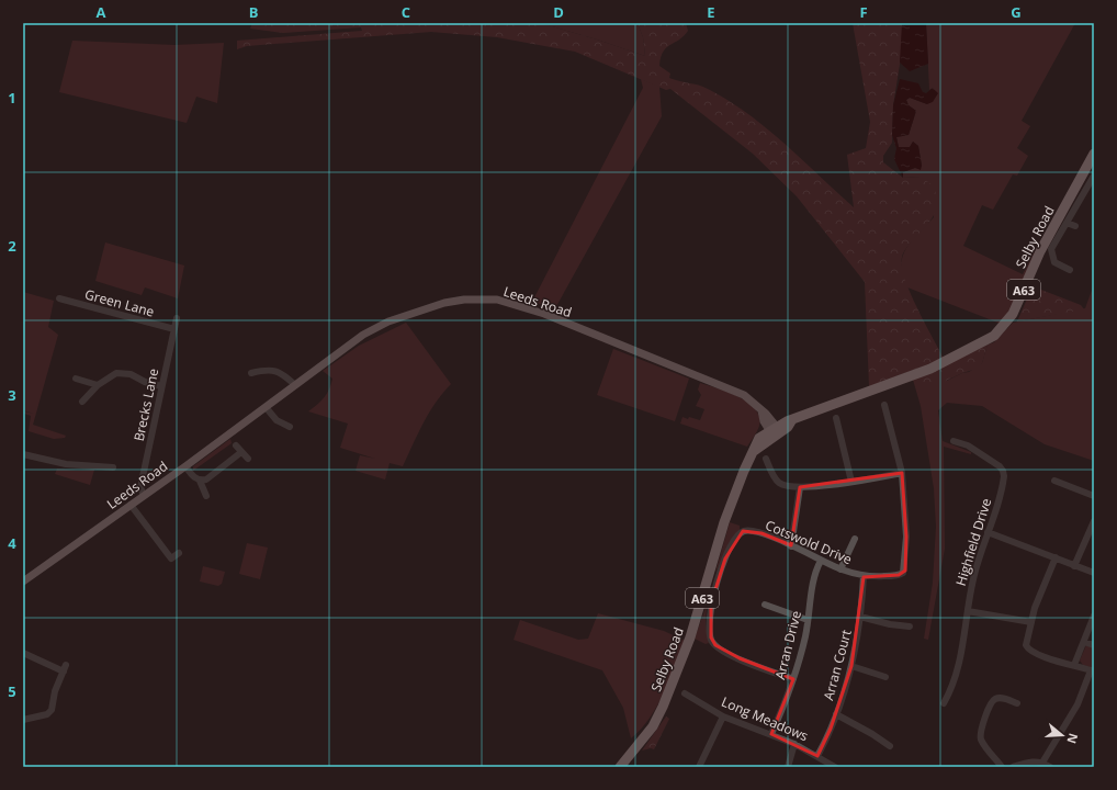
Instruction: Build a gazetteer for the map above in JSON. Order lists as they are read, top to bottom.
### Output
{
  "streets": {
    "highway": ["Selby Road", "A63"],
    "main road": ["Leeds Road"],
    "street": [
      "Green Lane",
      "Brecks Lane",
      "Cotswold Drive",
      "Highfield Drive",
      "Arran Drive",
      "Arran Court",
      "Long Meadows"
    ]
  },
  "crossings": [
    ["Selby Road", "Leeds Road"],
    ["Leeds Road", "Brecks Lane"],
    ["Green Lane", "Brecks Lane"],
    ["Cotswold Drive", "Arran Drive"],
    ["Cotswold Drive", "Arran Court"],
    ["Arran Drive", "Long Meadows"],
    ["Arran Court", "Long Meadows"]
  ],
  "north": "right",
  "grid": {
    "columns": [
      "A",
      "B",
      "C",
      "D",
      "E",
      "F",
      "G"
    ],
    "rows": [
      "1",
      "2",
      "3",
      "4",
      "5"
    ]
  }
}
